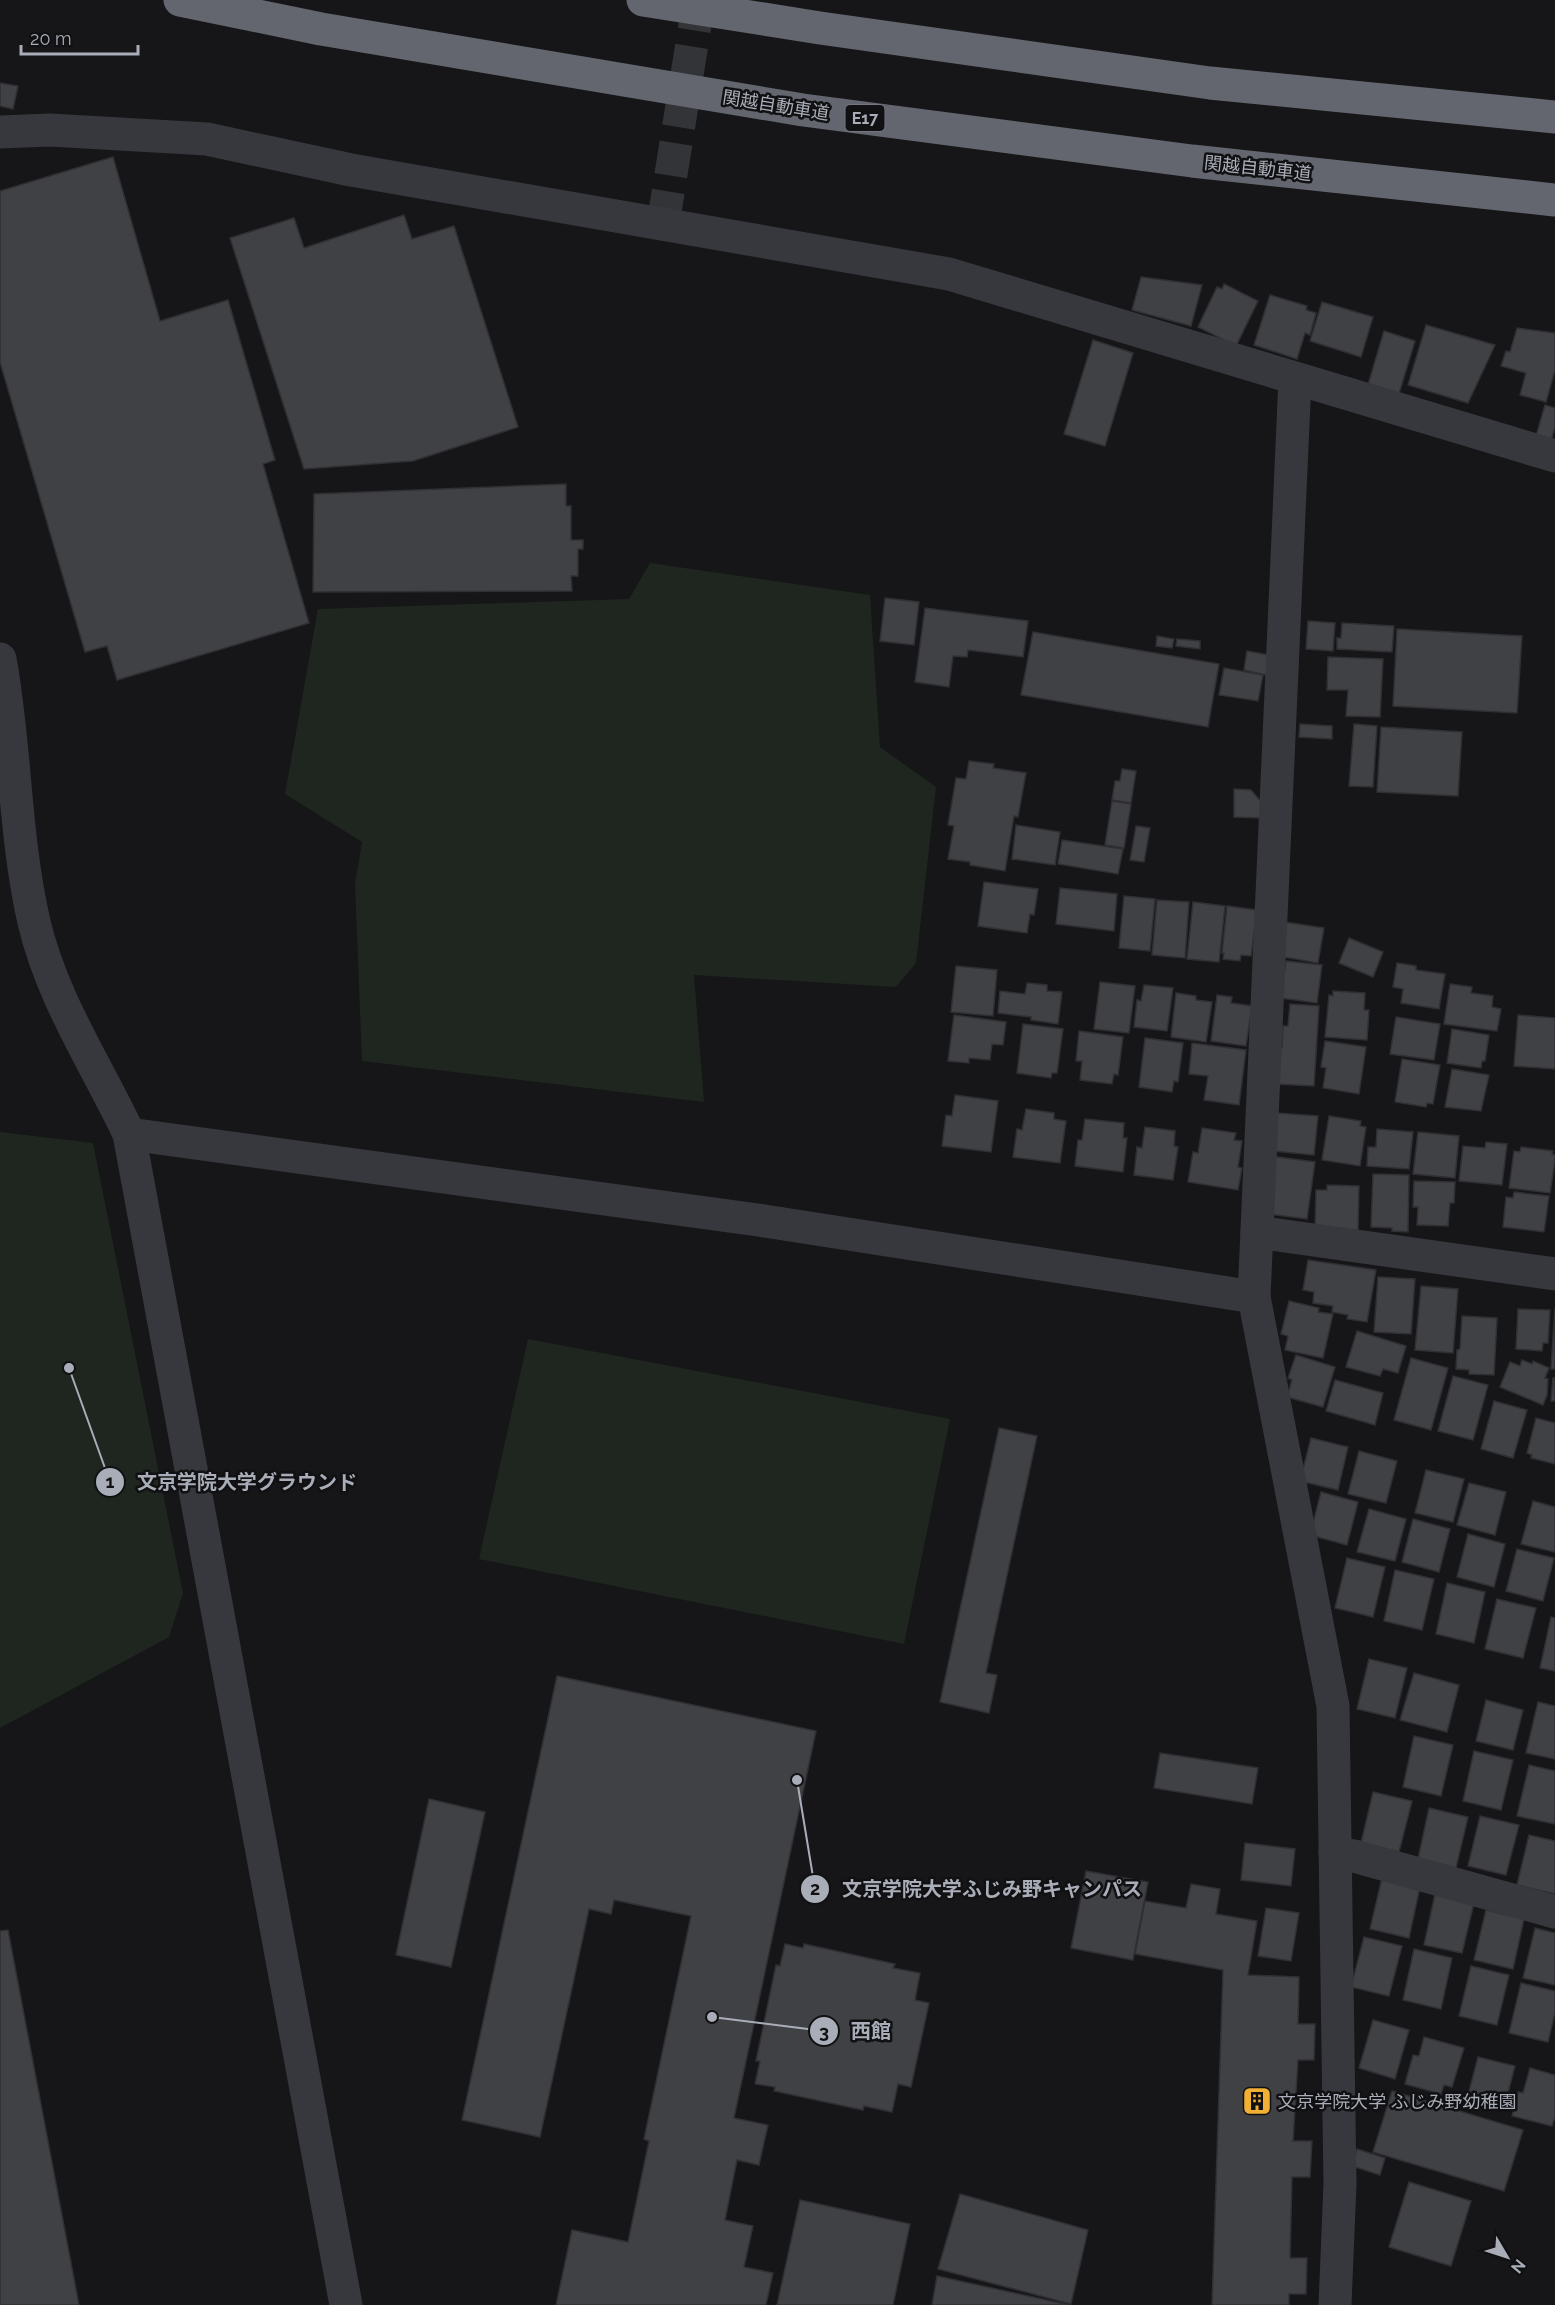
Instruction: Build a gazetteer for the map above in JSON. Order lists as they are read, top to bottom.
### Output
{
  "streets": {
    "highway": ["関越自動車道", "E17"]
  },
  "places": {
    "other": ["文京学院大学グラウンド", "文京学院大学ふじみ野キャンパス", "西館"],
    "building": ["文京学院大学 ふじみ野幼稚園"]
  },
  "scale_bar": "20 m",
  "north": "bottom right"
}
